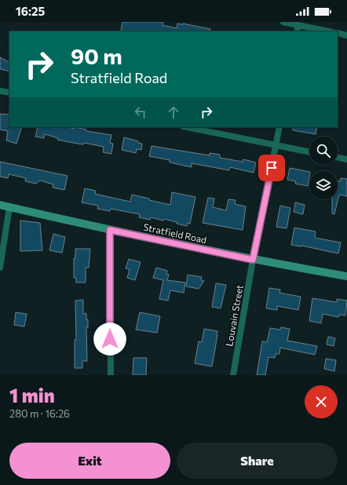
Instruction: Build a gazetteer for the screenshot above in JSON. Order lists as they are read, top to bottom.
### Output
{
  "streets": {
    "main road": ["Stratfield Road"],
    "street": ["Louvain Street"]
  },
  "crossings": [
    ["Stratfield Road", "Louvain Street"]
  ],
  "page": {
    "status": "16:25",
    "turn": ["90 m", "Stratfield Road"],
    "heading": ["1 min", "280 m · 16:26"],
    "buttons": ["Exit", "Share"]
  }
}
